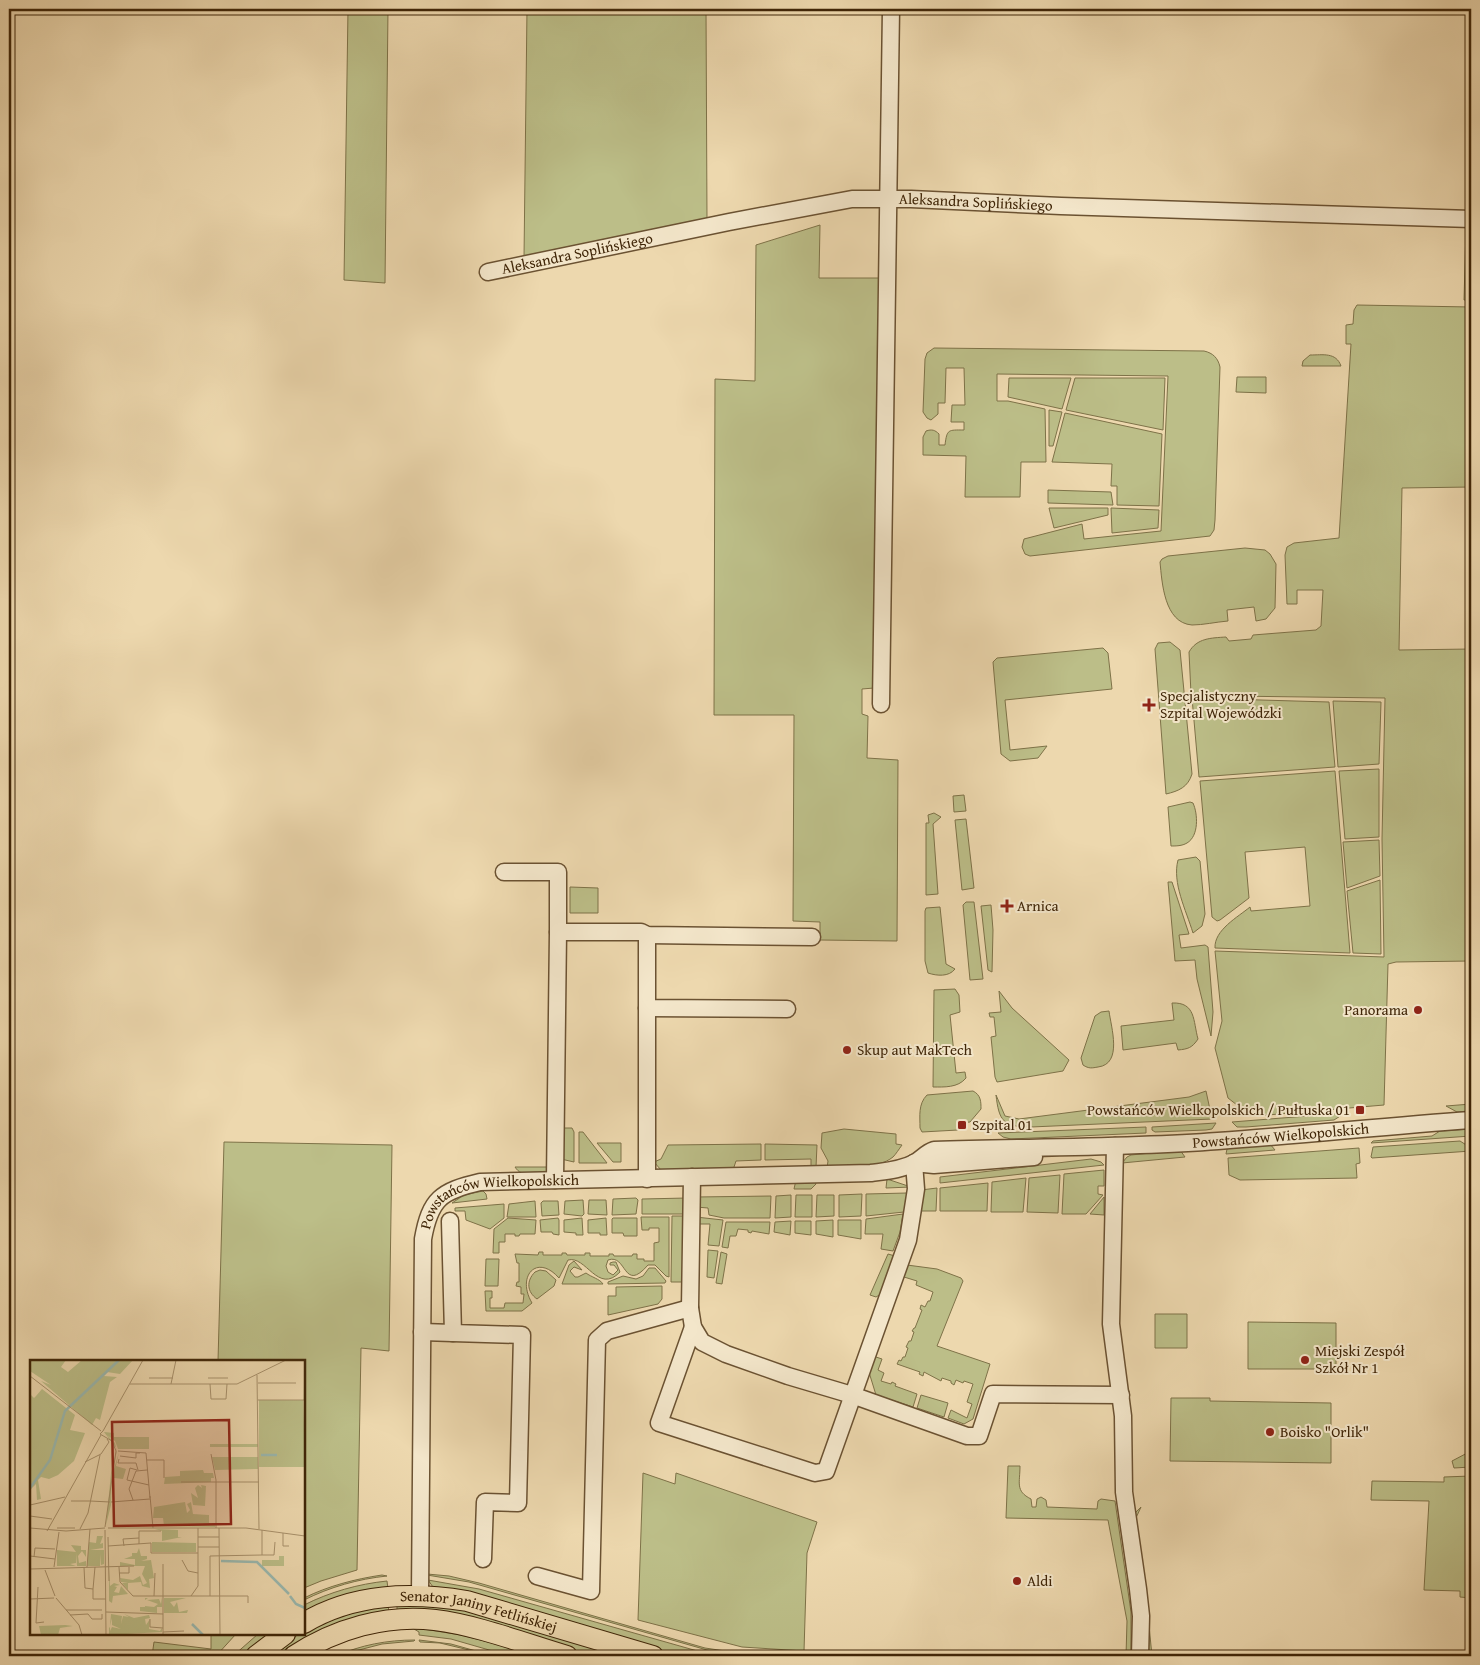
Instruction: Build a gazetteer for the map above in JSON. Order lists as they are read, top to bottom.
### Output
{
  "streets": {
    "main road": ["Senator Janiny Fetlińskiej"],
    "street": ["Aleksandra Soplińskiego", "Powstańców Wielkopolskich"]
  },
  "crossings": [
    ["Powstańców Wielkopolskich", "Senator Janiny Fetlińskiej"]
  ],
  "places": {
    "health": ["Specjalistyczny Szpital Wojewódzki", "Arnica"],
    "other": [
      "Panorama",
      "Skup aut MakTech",
      "Miejski Zespół Szkół Nr 1",
      "Boisko \"Orlik\"",
      "Aldi"
    ],
    "transit": ["Powstańców Wielkopolskich / Pułtuska 01", "Szpital 01"]
  }
}
